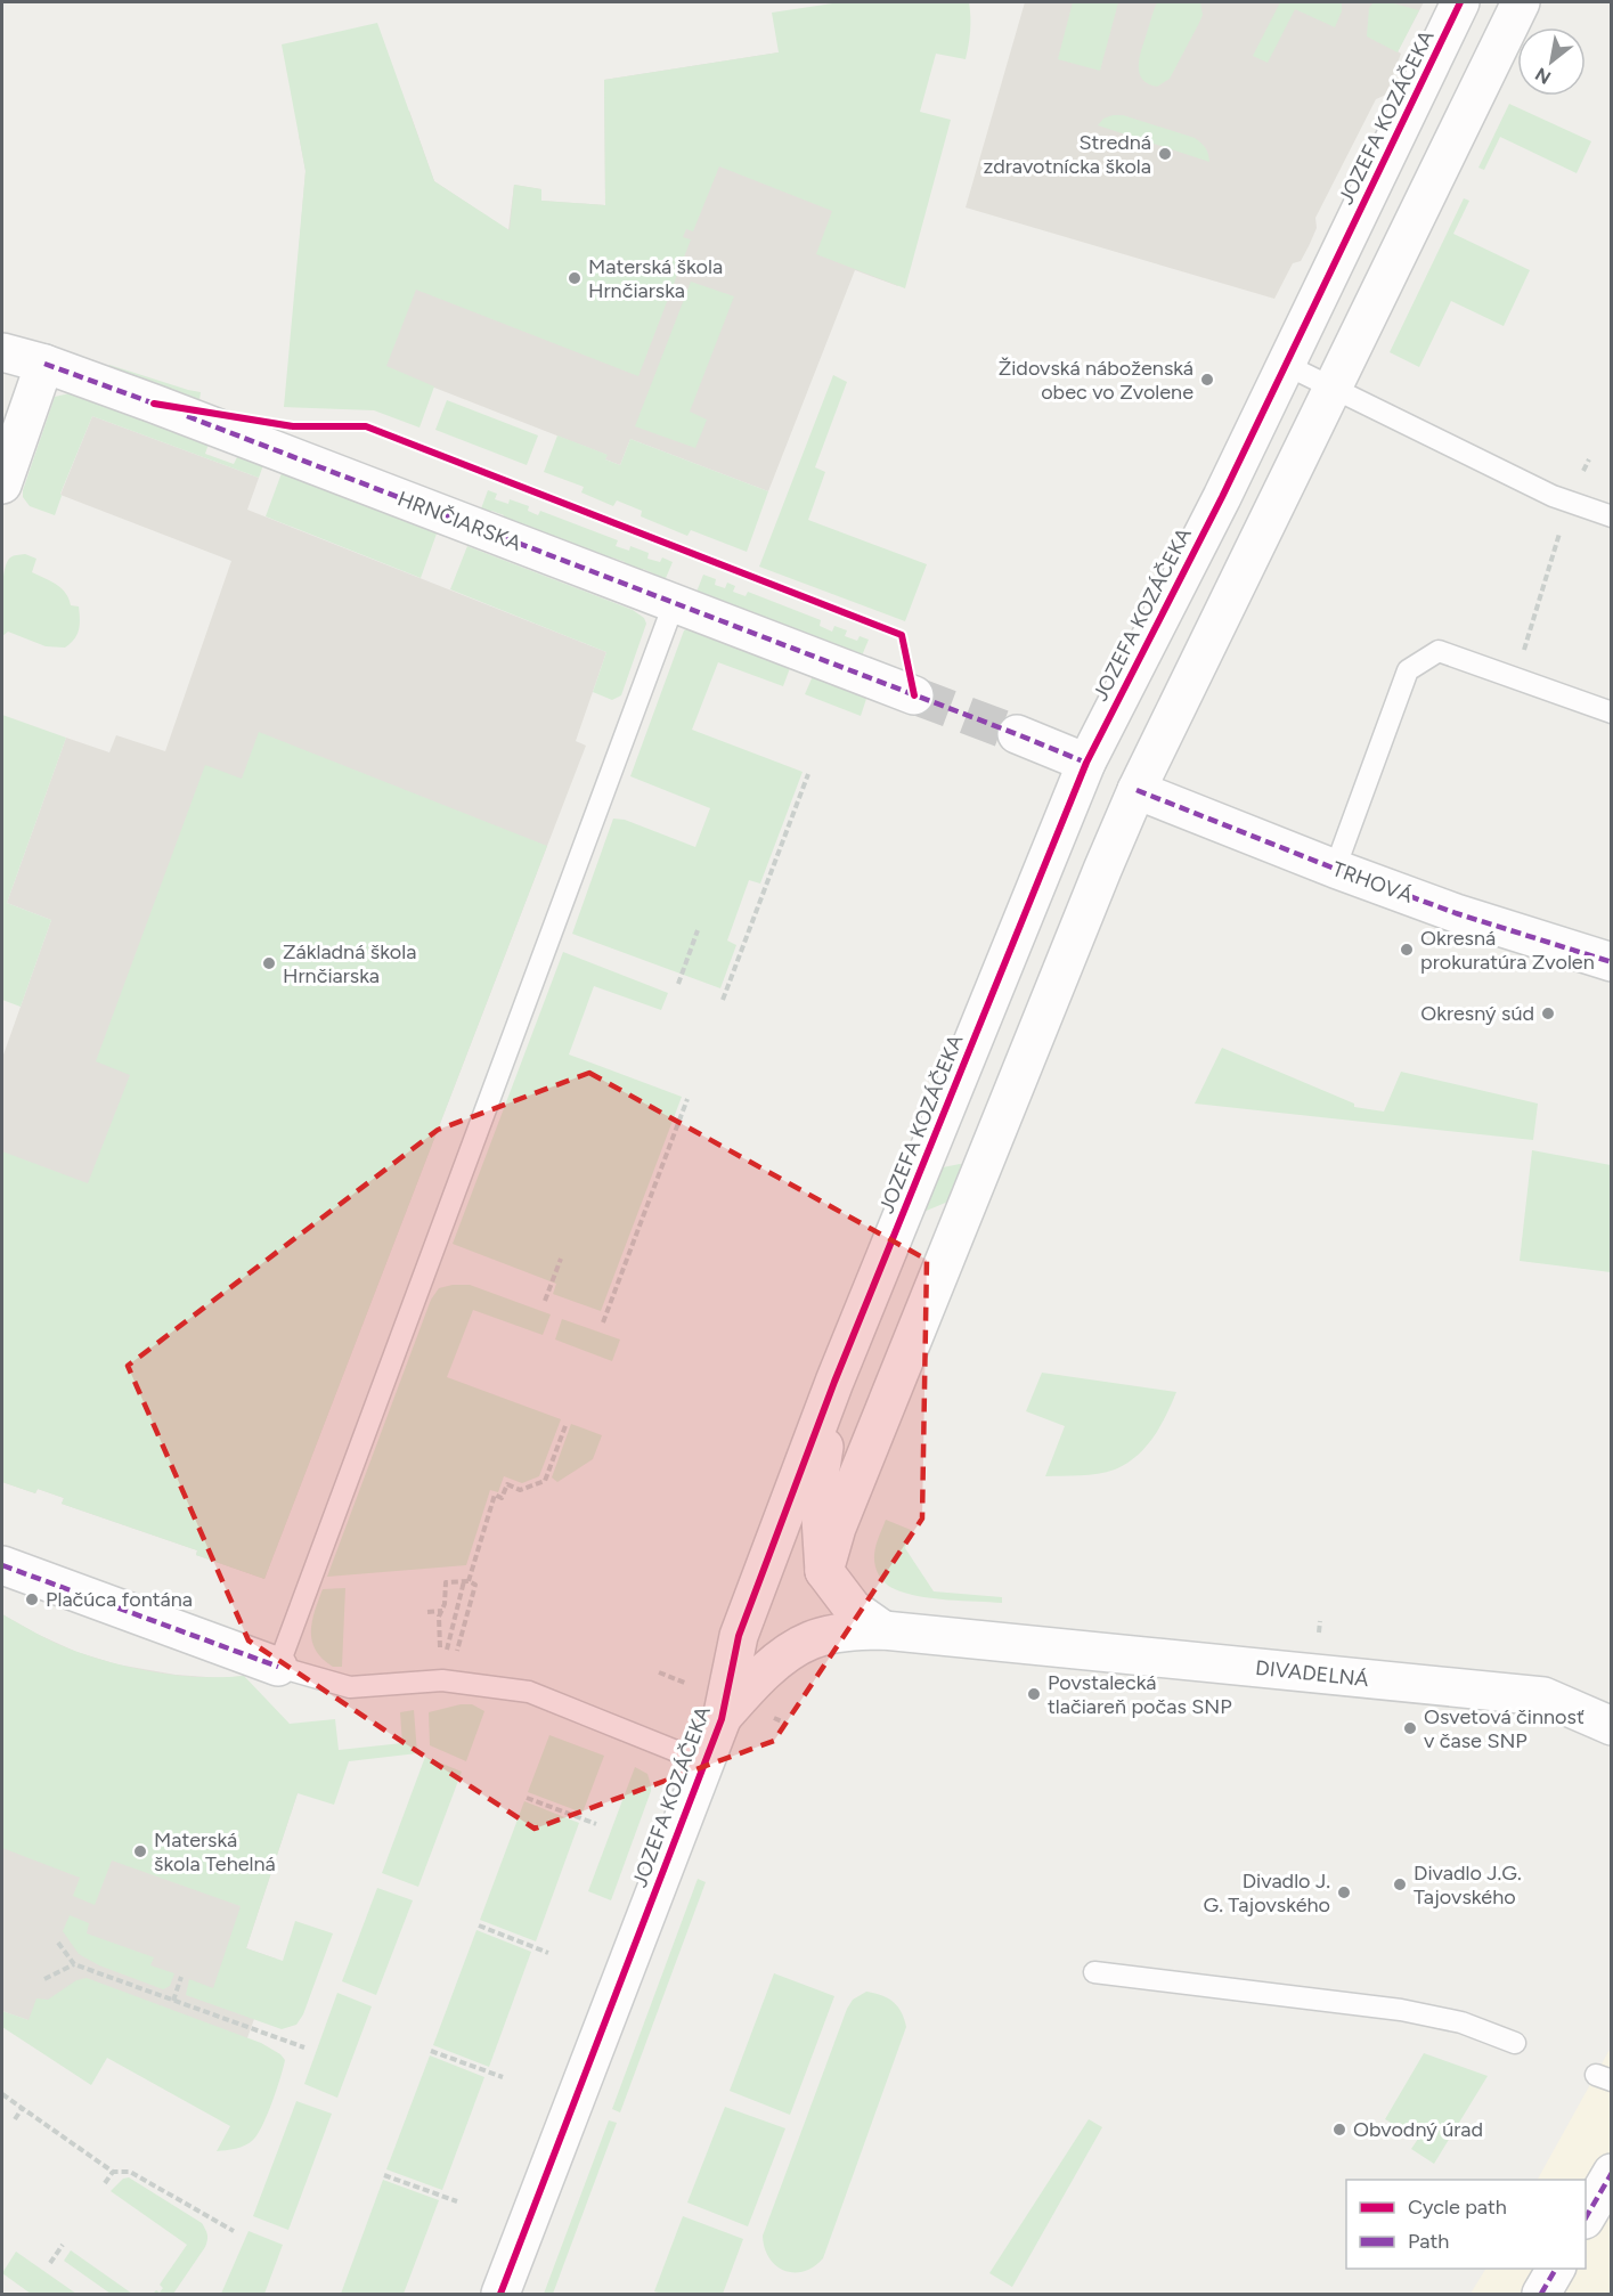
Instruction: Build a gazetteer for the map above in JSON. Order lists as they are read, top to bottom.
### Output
{
  "streets": {
    "street": [
      "JOZEFA KOZÁČEKA",
      "HRNČIARSKA",
      "TRHOVÁ",
      "DIVADELNÁ"
    ]
  },
  "crossings": [
    ["JOZEFA KOZÁČEKA", "DIVADELNÁ"]
  ],
  "places": [
    "Stredná zdravotnícka škola",
    "Materská škola Hrnčiarska",
    "Židovská náboženská obec vo Zvolene",
    "Okresná prokuratúra Zvolen",
    "Základná škola Hrnčiarska",
    "Okresný súd",
    "Plačúca fontána",
    "Povstalecká tlačiareň počas SNP",
    "Osvetová činnosť v čase SNP",
    "Materská škola Tehelná",
    "Divadlo J.G. Tajovského",
    "Divadlo J. G. Tajovského",
    "Obvodný úrad"
  ],
  "legend": ["Cycle path", "Path"],
  "north": "bottom left"
}
